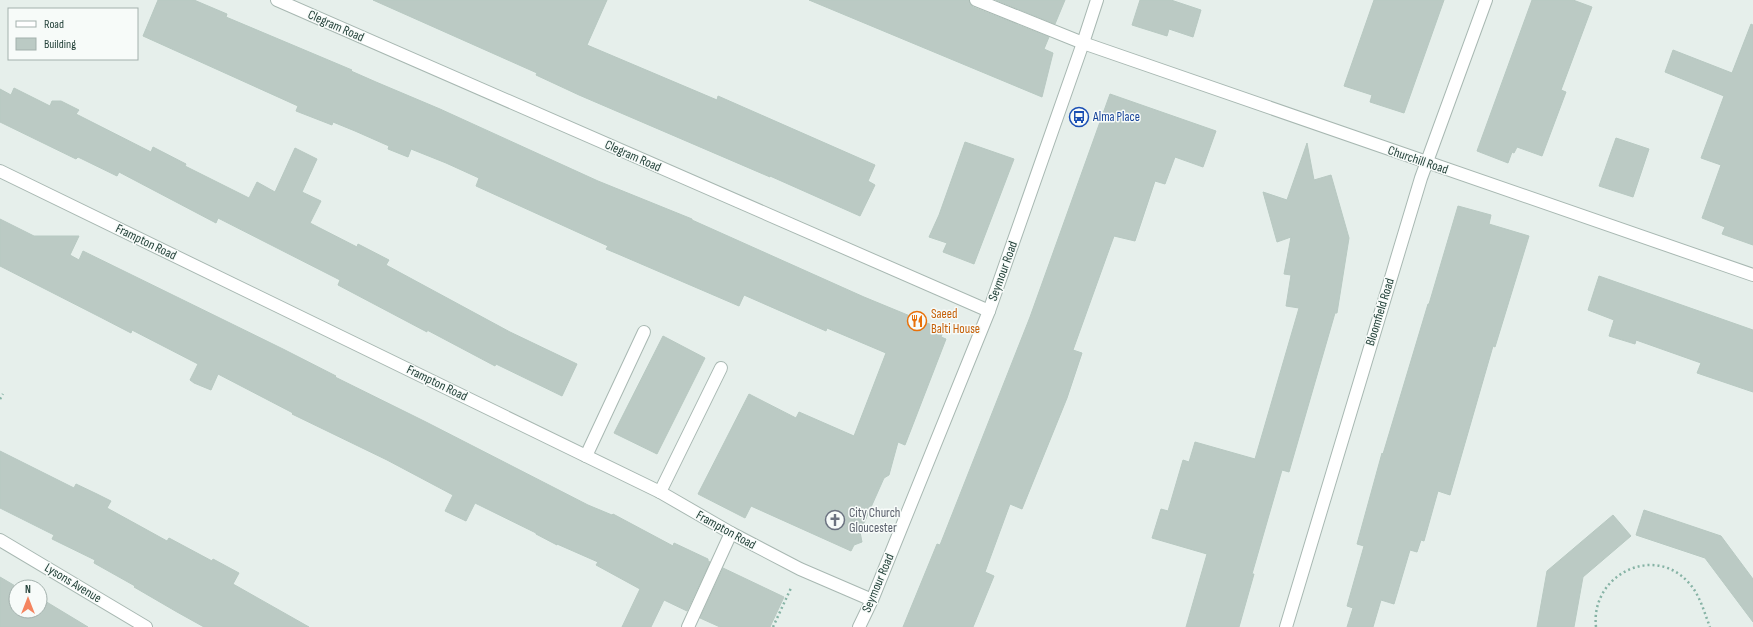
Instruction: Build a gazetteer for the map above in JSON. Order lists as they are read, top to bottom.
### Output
{
  "streets": {
    "street": [
      "Clegram Road",
      "Churchill Road",
      "Frampton Road",
      "Seymour Road",
      "Bloomfield Road",
      "Lysons Avenue"
    ]
  },
  "crossings": [
    ["Clegram Road", "Seymour Road"],
    ["Churchill Road", "Seymour Road"],
    ["Churchill Road", "Bloomfield Road"],
    ["Frampton Road", "Seymour Road"]
  ],
  "places": {
    "bus stop": ["Alma Place"],
    "restaurant": ["Saeed Balti House"],
    "church": ["City Church Gloucester"]
  },
  "legend": ["Road", "Building"],
  "north": "top"
}
